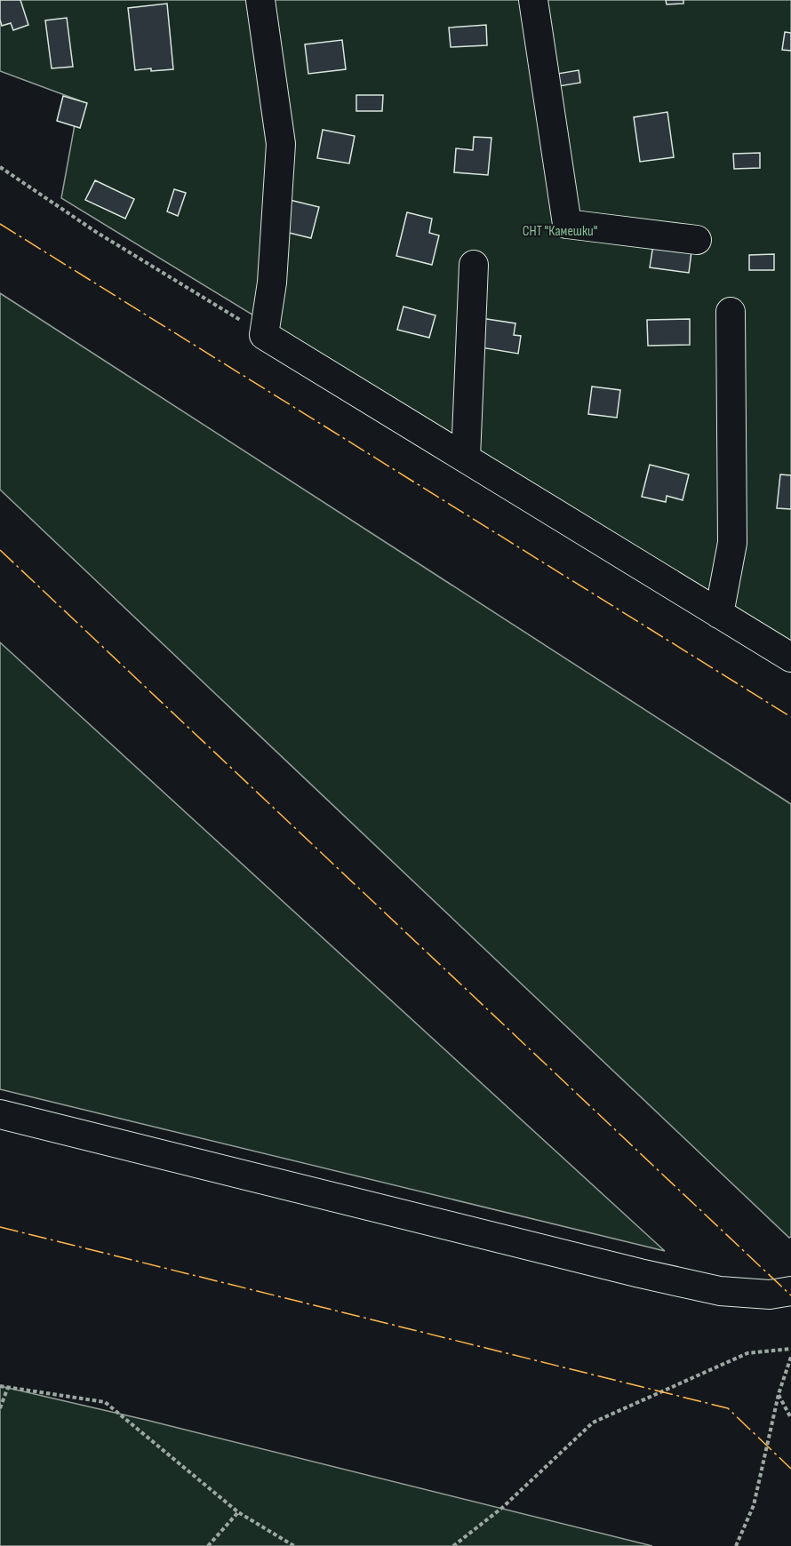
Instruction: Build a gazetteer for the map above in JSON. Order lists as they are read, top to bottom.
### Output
{
  "parks": ["СНТ \"Камешки\""]
}
